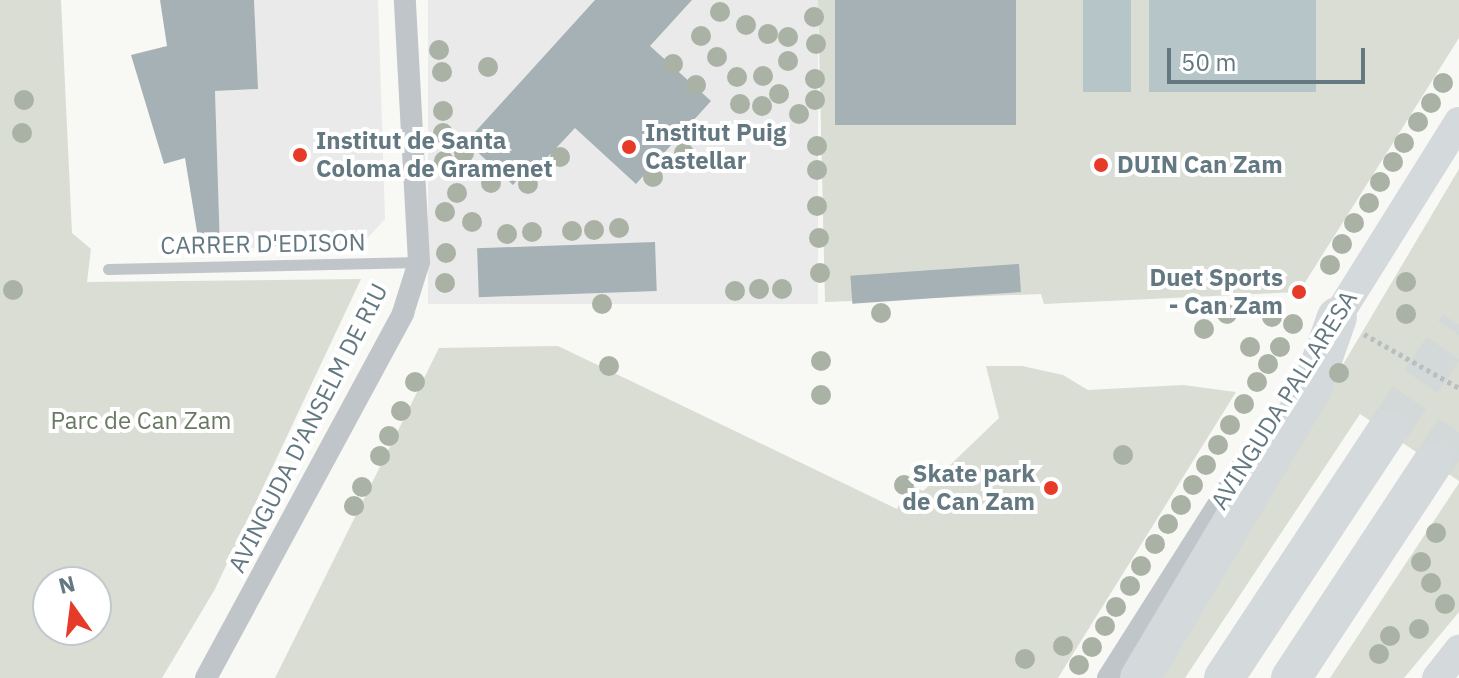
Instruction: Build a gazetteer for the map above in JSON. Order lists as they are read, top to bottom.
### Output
{
  "streets": {
    "street": ["AVINGUDA PALLARESA", "AVINGUDA D'ANSELM DE RIU"],
    "lane": ["CARRER D'EDISON"]
  },
  "crossings": [
    ["CARRER D'EDISON", "AVINGUDA D'ANSELM DE RIU"]
  ],
  "parks": ["Parc de Can Zam"],
  "places": [
    "Institut Puig Castellar",
    "Institut de Santa Coloma de Gramenet",
    "DUIN Can Zam",
    "Duet Sports - Can Zam",
    "Skate park de Can Zam"
  ],
  "scale_bar": "50 m",
  "north": "top"
}
